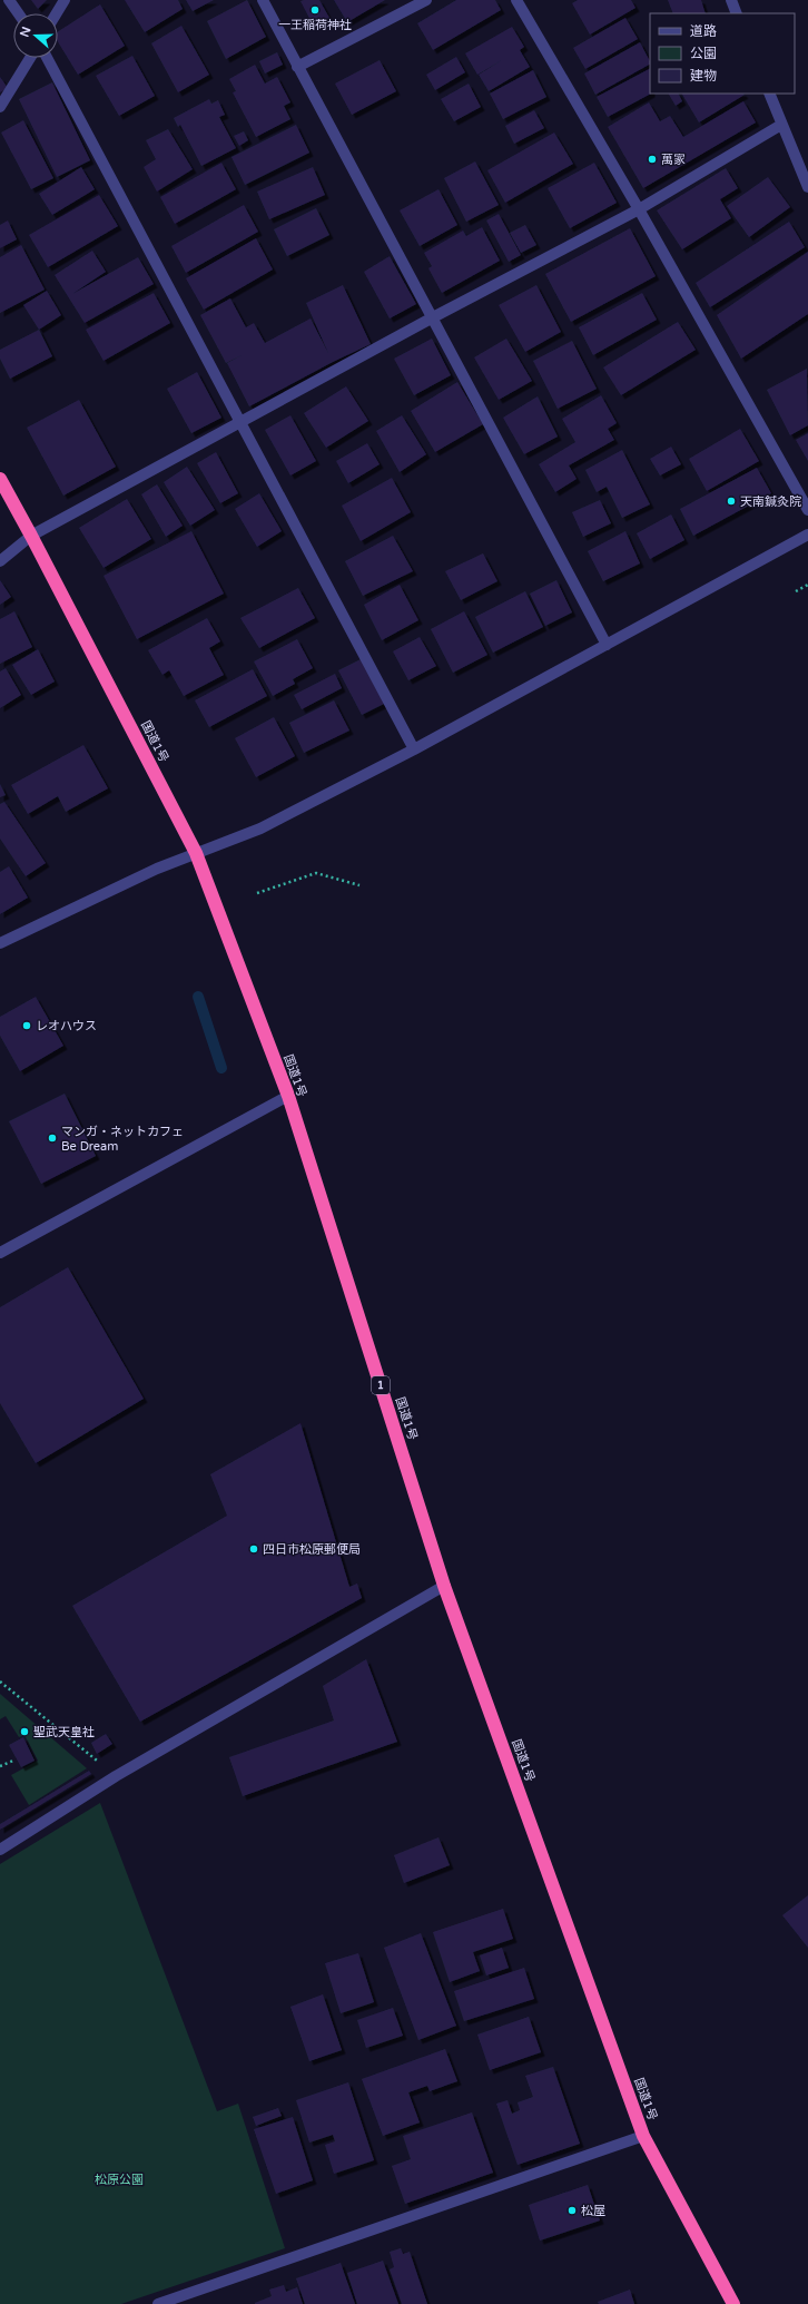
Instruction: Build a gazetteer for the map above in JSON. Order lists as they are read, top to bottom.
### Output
{
  "streets": {
    "highway": ["国道1号", "1"]
  },
  "parks": ["松原公園"],
  "places": [
    "一王稲荷神社",
    "萬家",
    "天南鍼灸院",
    "レオハウス",
    "マンガ・ネットカフェ Be Dream",
    "四日市松原郵便局",
    "聖武天皇社",
    "松屋"
  ],
  "legend": ["道路", "公園", "建物"],
  "north": "left"
}
